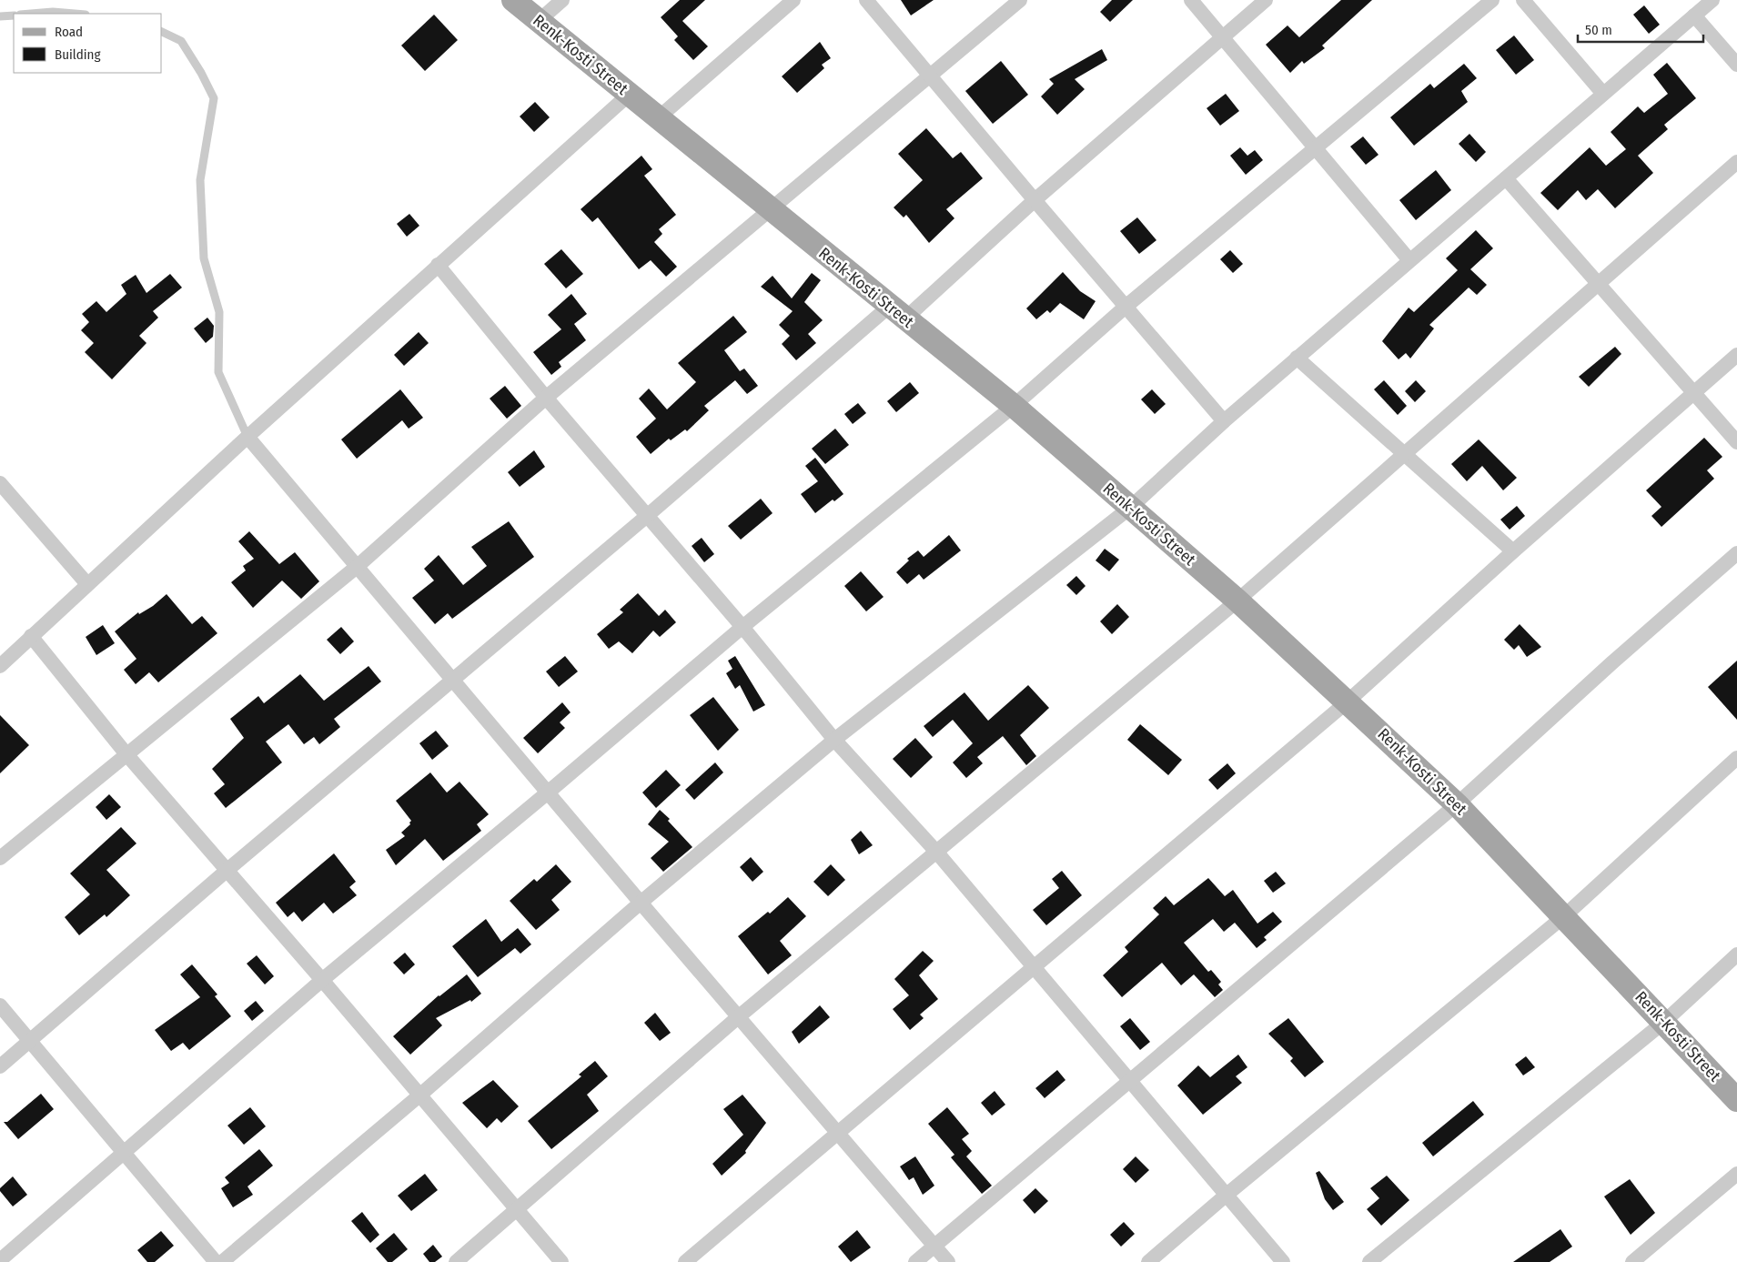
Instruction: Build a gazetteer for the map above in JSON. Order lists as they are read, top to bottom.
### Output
{
  "streets": {
    "main road": ["Renk-Kosti Street"]
  },
  "legend": ["Road", "Building"],
  "scale_bar": "50 m"
}
